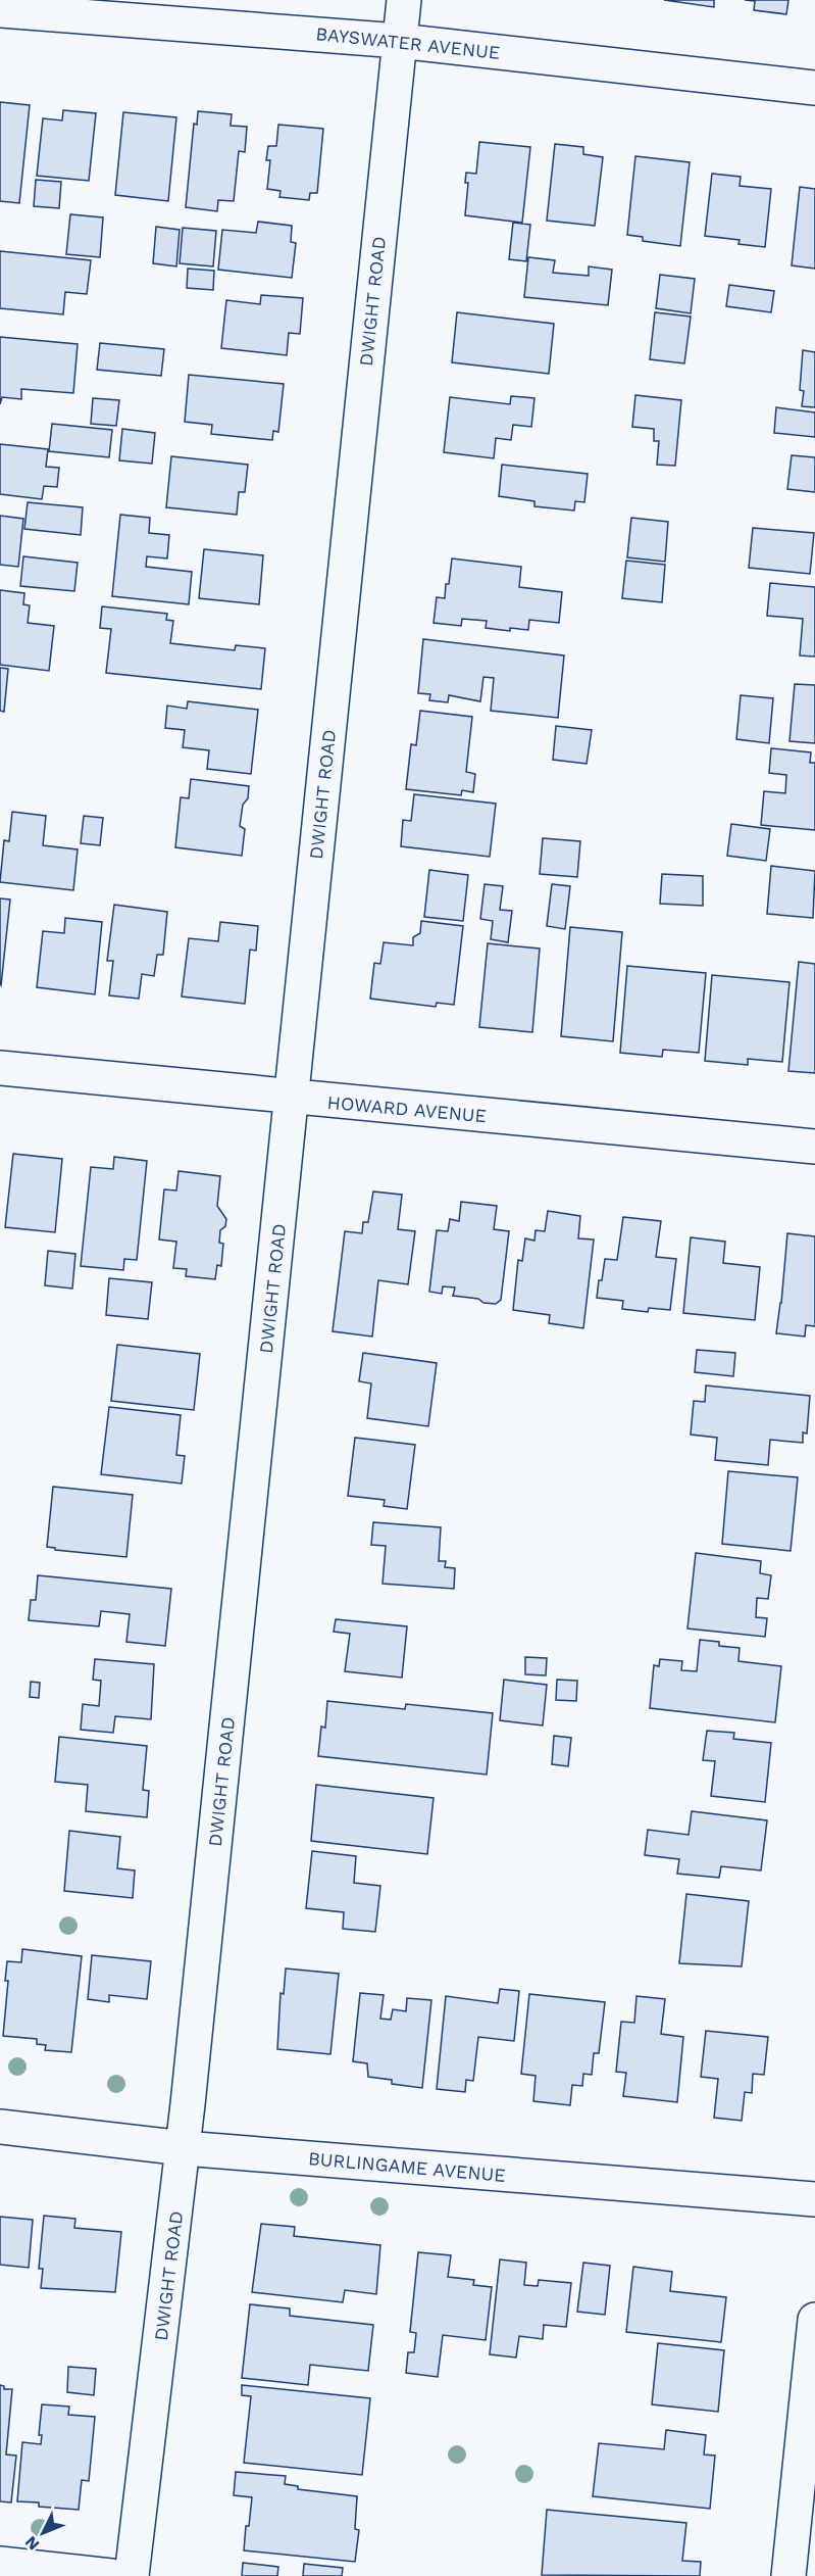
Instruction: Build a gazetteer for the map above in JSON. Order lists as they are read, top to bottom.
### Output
{
  "streets": {
    "street": [
      "BAYSWATER AVENUE",
      "DWIGHT ROAD",
      "HOWARD AVENUE",
      "BURLINGAME AVENUE"
    ]
  },
  "crossings": [
    ["BAYSWATER AVENUE", "DWIGHT ROAD"],
    ["DWIGHT ROAD", "HOWARD AVENUE"],
    ["DWIGHT ROAD", "BURLINGAME AVENUE"]
  ],
  "north": "bottom left"
}
